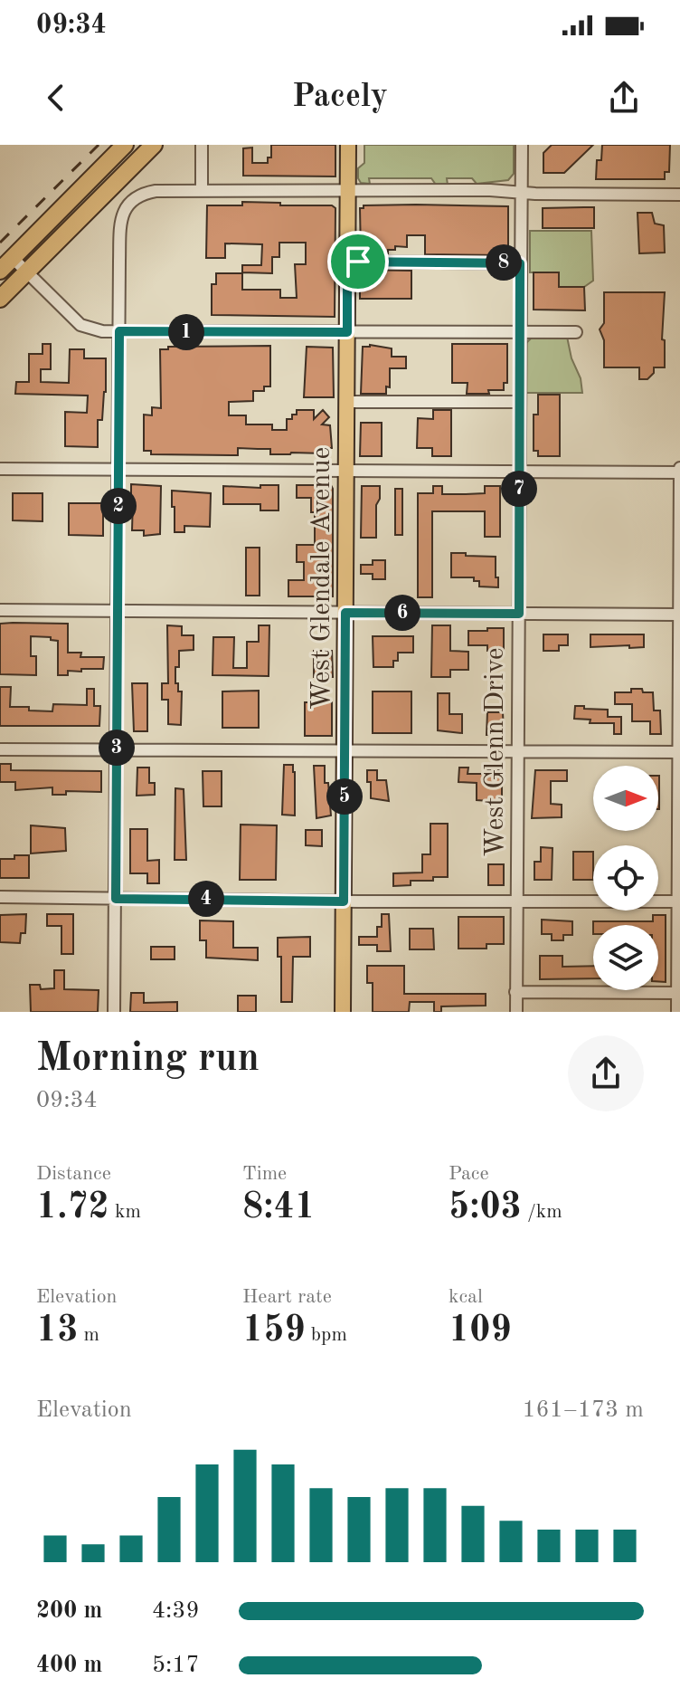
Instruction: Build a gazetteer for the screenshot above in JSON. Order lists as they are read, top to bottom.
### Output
{
  "streets": {
    "main road": ["West Glendale Avenue"],
    "street": ["West Glenn Drive"]
  },
  "north": "right",
  "page": {
    "status": "09:34",
    "header": "Pacely",
    "pins": [
      "8",
      "1",
      "7",
      "2",
      "6",
      "3",
      "5",
      "4"
    ],
    "heading": ["Morning run", "09:34"],
    "stats": [
      ["Distance", "1.72 km"],
      ["Time", "8:41"],
      ["Pace", "5:03 /km"],
      ["Elevation", "13 m"],
      ["Heart rate", "159 bpm"],
      ["kcal", "109"]
    ],
    "chart": ["Elevation", "161–173 m"],
    "list": [
      {
        "name": "200 m",
        "note": "4:39"
      },
      {
        "name": "400 m",
        "note": "5:17"
      }
    ]
  }
}
